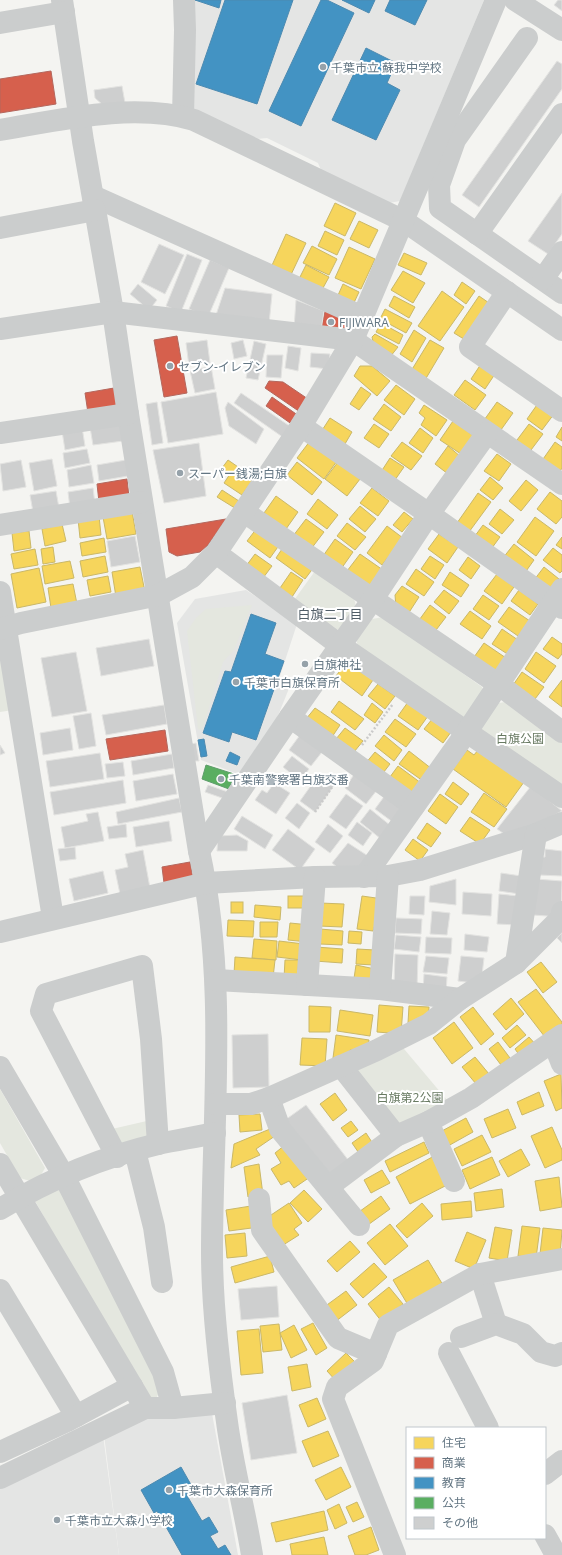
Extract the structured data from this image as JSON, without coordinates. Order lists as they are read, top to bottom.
{
  "districts": ["白旗二丁目"],
  "parks": ["白旗公園", "白旗第2公園"],
  "places": [
    "千葉市立 蘇我中学校",
    "FIJIWARA",
    "セブン-イレブン",
    "スーパー銭湯;白旗",
    "白旗神社",
    "千葉市白旗保育所",
    "千葉南警察署白旗交番",
    "千葉市大森保育所",
    "千葉市立大森小学校"
  ],
  "legend": [
    "住宅",
    "商業",
    "教育",
    "公共",
    "その他"
  ]
}
